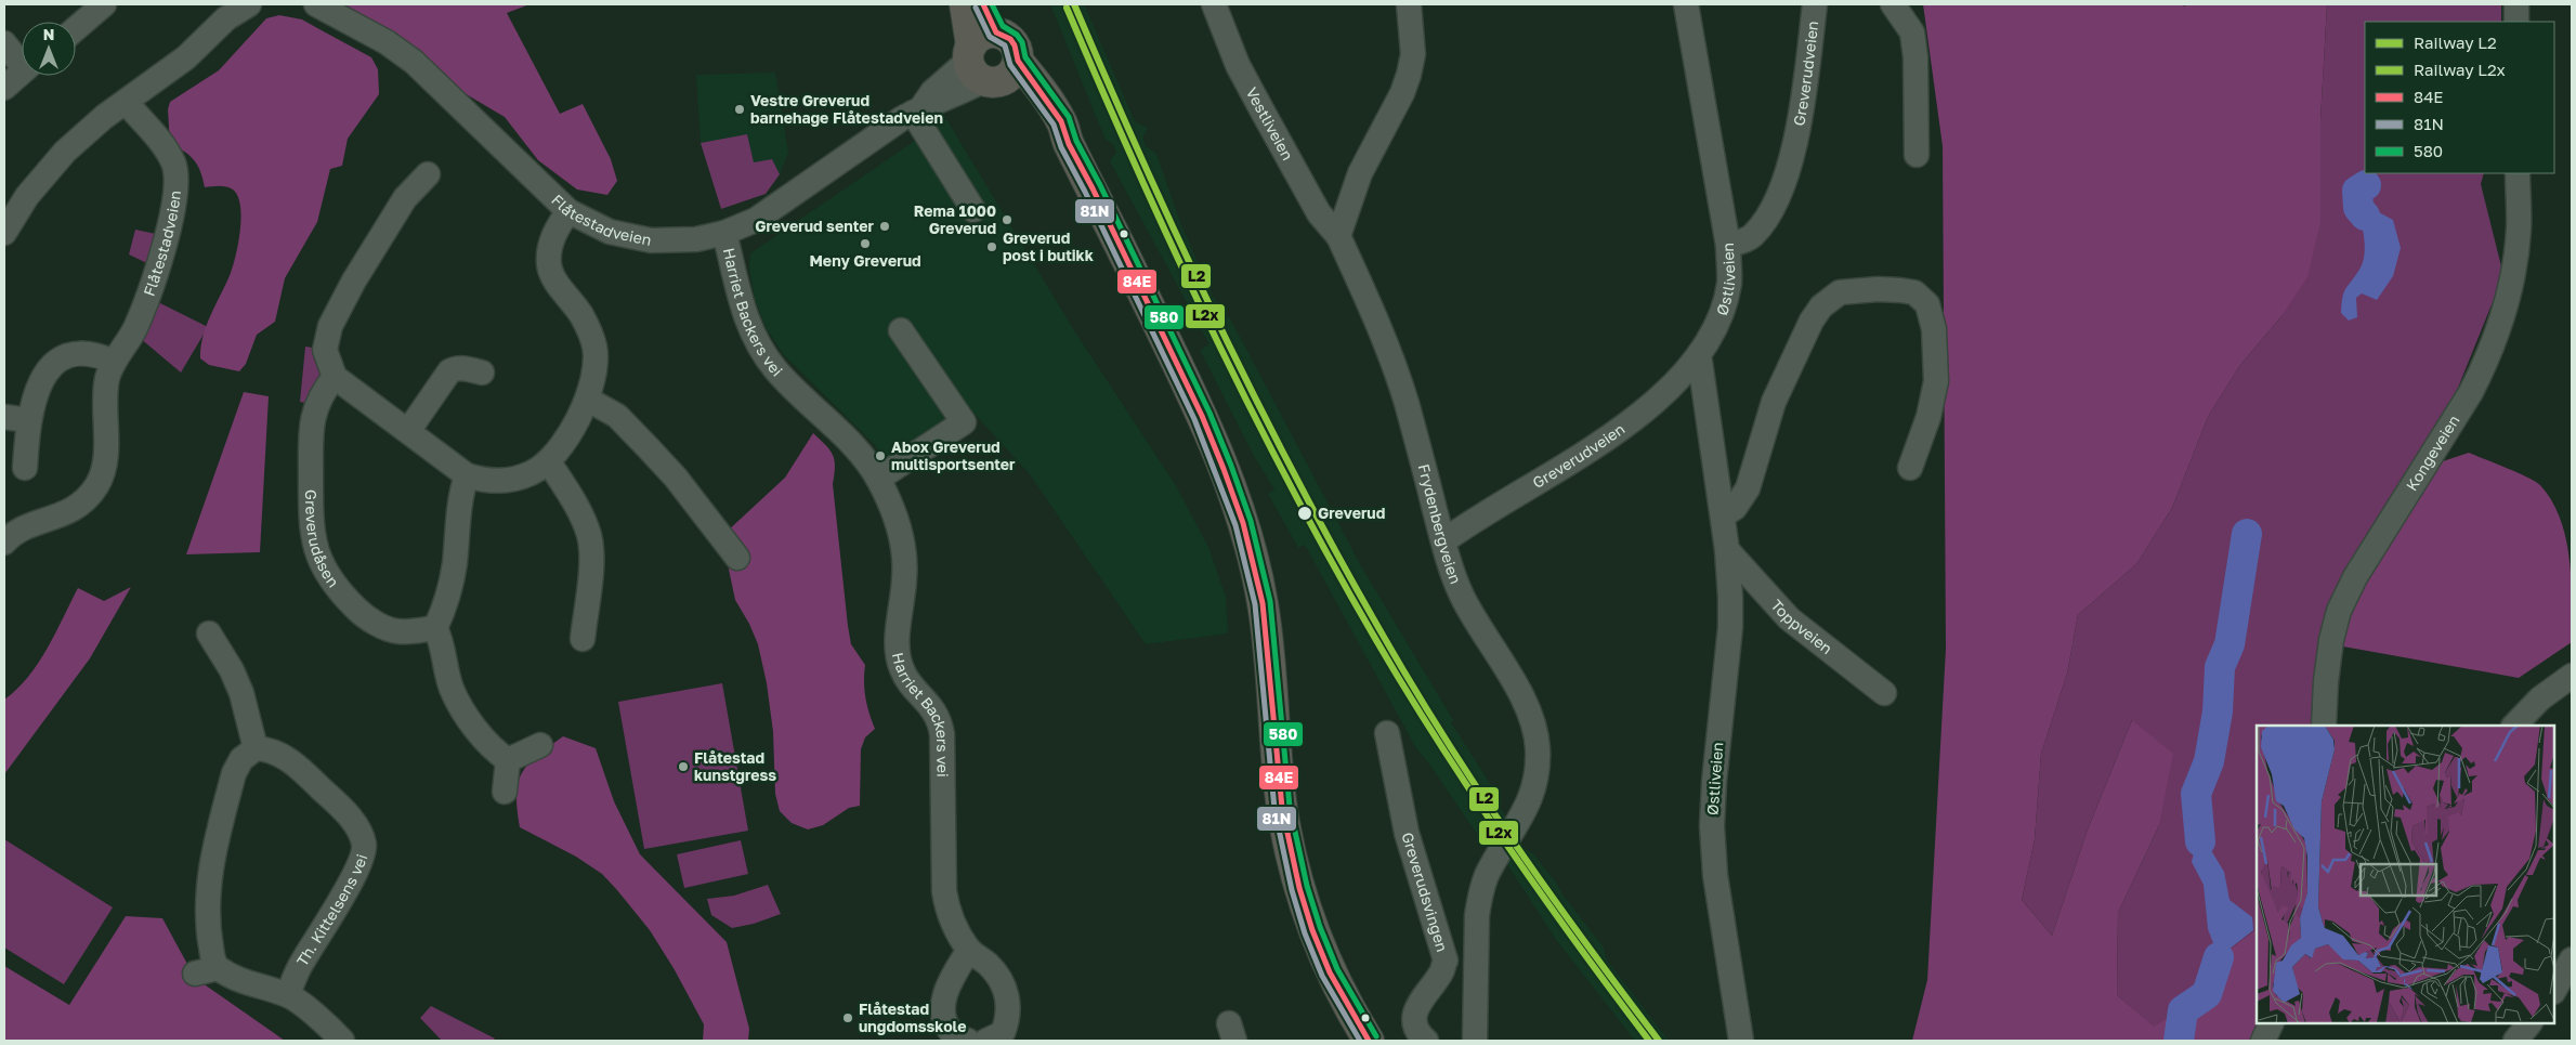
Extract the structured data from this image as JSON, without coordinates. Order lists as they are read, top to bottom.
{
  "streets": {
    "street": [
      "Greverudveien",
      "Vestliveien",
      "Flåtestadveien",
      "Østliveien",
      "Harriet Backers vei",
      "Kongeveien",
      "Frydenbergveien",
      "Greverudåsen",
      "Toppveien",
      "Greverudsvingen",
      "Th. Kittelsens vei"
    ]
  },
  "crossings": [
    ["Greverudveien", "Østliveien"],
    ["Greverudveien", "Frydenbergveien"],
    ["Vestliveien", "Frydenbergveien"],
    ["Flåtestadveien", "Harriet Backers vei"],
    ["Østliveien", "Toppveien"]
  ],
  "places": [
    "Vestre Greverud barnehage Flåtestadveien",
    "Rema 1000 Greverud",
    "Greverud senter",
    "Meny Greverud",
    "Greverud post i butikk",
    "Abox Greverud multisportsenter",
    "Greverud",
    "Flåtestad kunstgress",
    "Flåtestad ungdomsskole"
  ],
  "lines": [
    "rail line L2",
    "transit line 84E",
    "transit line 580",
    "rail line L2x",
    "transit line 81N"
  ],
  "legend": [
    "Railway L2",
    "Railway L2x",
    "84E",
    "81N",
    "580"
  ],
  "north": "top"
}
